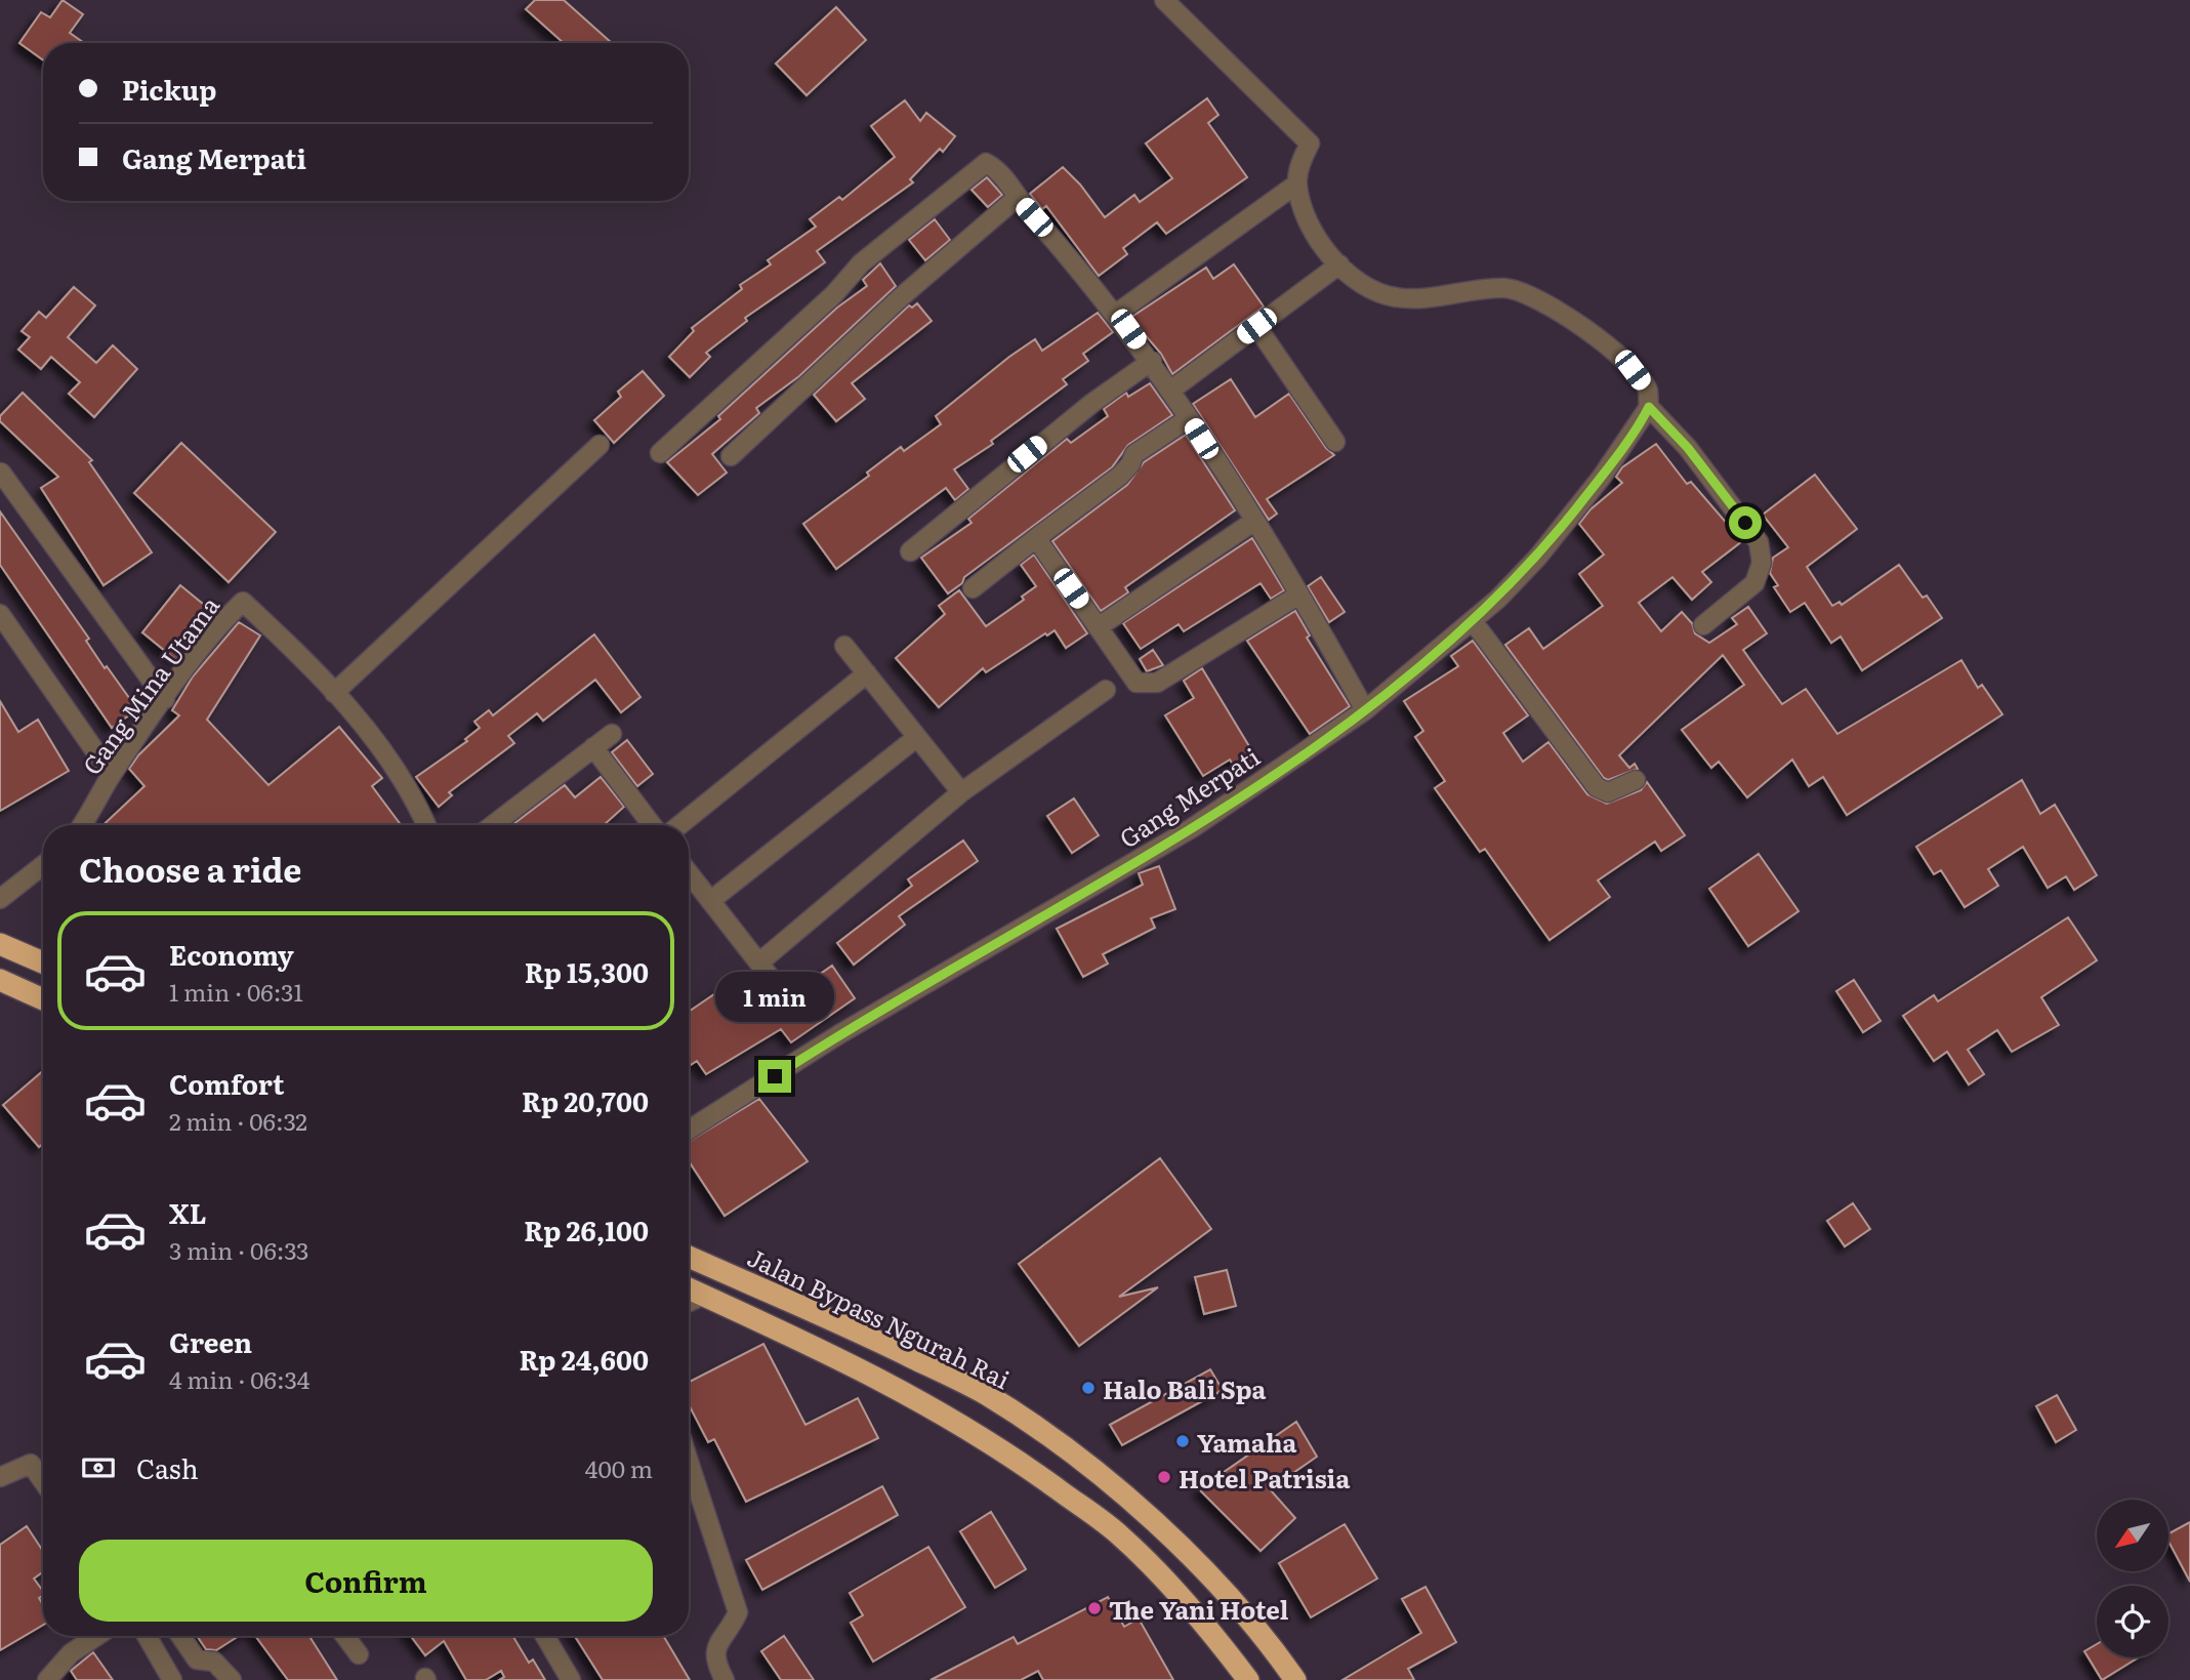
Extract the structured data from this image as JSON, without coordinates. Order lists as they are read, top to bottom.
{
  "streets": {
    "highway": ["Jalan Bypass Ngurah Rai"],
    "street": ["Gang Mina Utama", "Gang Merpati"]
  },
  "places": [
    "Halo Bali Spa",
    "Yamaha",
    "Hotel Patrisia",
    "The Yani Hotel"
  ],
  "north": "bottom left",
  "page": {
    "banner": ["Pickup", "Gang Merpati"],
    "heading": "Choose a ride",
    "list": [
      {
        "name": "Economy",
        "note": "1 min · 06:31",
        "value": "Rp 15,300"
      },
      {
        "name": "Comfort",
        "note": "2 min · 06:32",
        "value": "Rp 20,700"
      },
      {
        "name": "XL",
        "note": "3 min · 06:33",
        "value": "Rp 26,100"
      },
      {
        "name": "Green",
        "note": "4 min · 06:34",
        "value": "Rp 24,600"
      }
    ],
    "bubble": "1 min",
    "pay": ["Cash", "400 m"],
    "buttons": "Confirm"
  }
}
